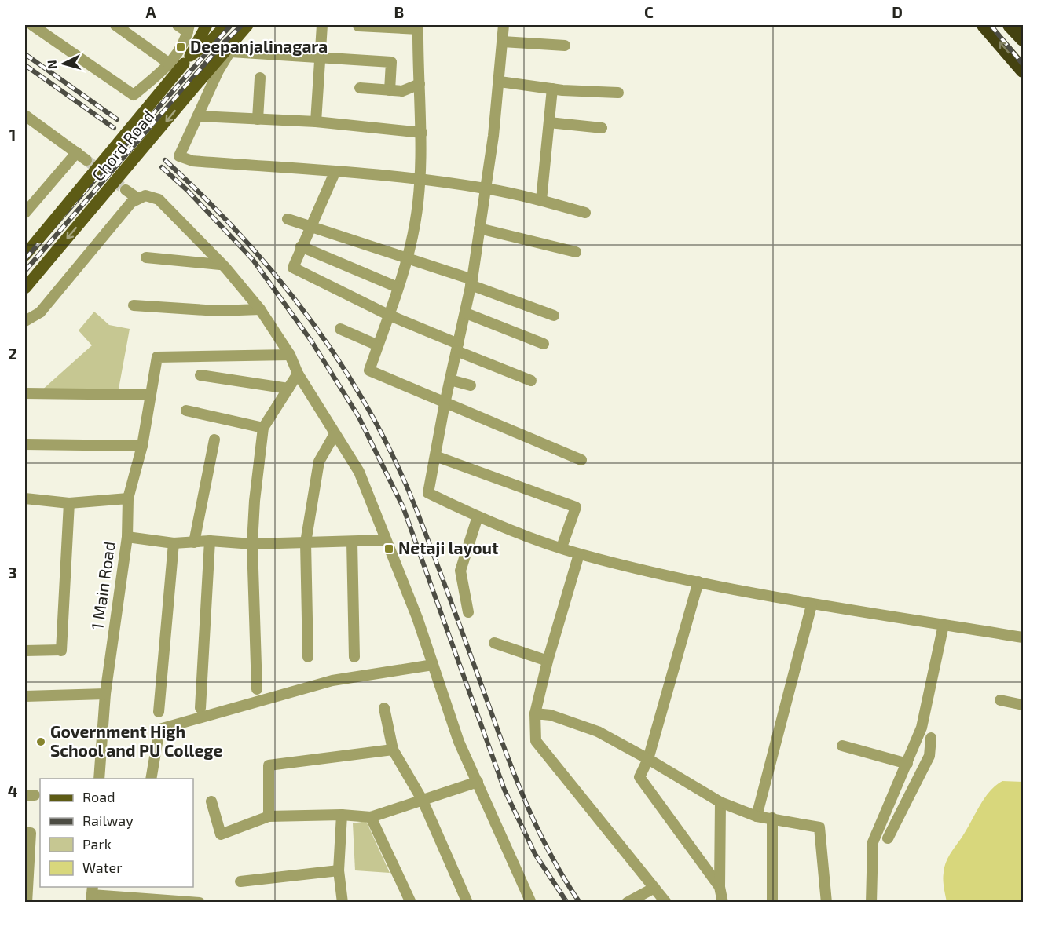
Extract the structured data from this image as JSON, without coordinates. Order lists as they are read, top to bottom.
{
  "streets": {
    "main road": ["Chord Road"],
    "street": ["1 Main Road"]
  },
  "places": {
    "transit": ["Deepanjalinagara", "Netaji layout"],
    "other": ["Government High School and PU College"]
  },
  "legend": [
    "Road",
    "Railway",
    "Park",
    "Water"
  ],
  "north": "left",
  "grid": {
    "columns": [
      "A",
      "B",
      "C",
      "D"
    ],
    "rows": [
      "1",
      "2",
      "3",
      "4"
    ]
  }
}
